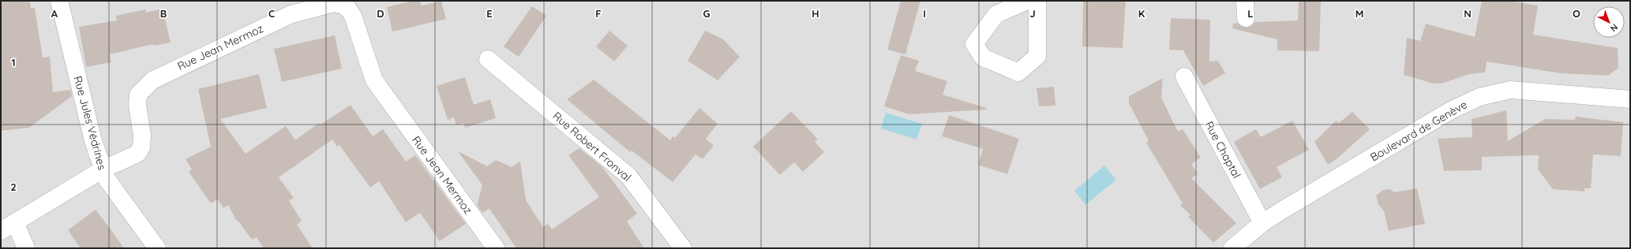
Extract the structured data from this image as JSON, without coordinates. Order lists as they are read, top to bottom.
{
  "streets": {
    "street": [
      "Rue Jean Mermoz",
      "Rue Jules Védrines",
      "Boulevard de Genève",
      "Rue Robert Fronval",
      "Rue Chaptal"
    ]
  },
  "crossings": [
    ["Rue Jean Mermoz", "Rue Jules Védrines"],
    ["Boulevard de Genève", "Rue Chaptal"]
  ],
  "north": "bottom right",
  "grid": {
    "columns": [
      "A",
      "B",
      "C",
      "D",
      "E",
      "F",
      "G",
      "H",
      "I",
      "J",
      "K",
      "L",
      "M",
      "N",
      "O"
    ],
    "rows": ["1", "2"]
  }
}
